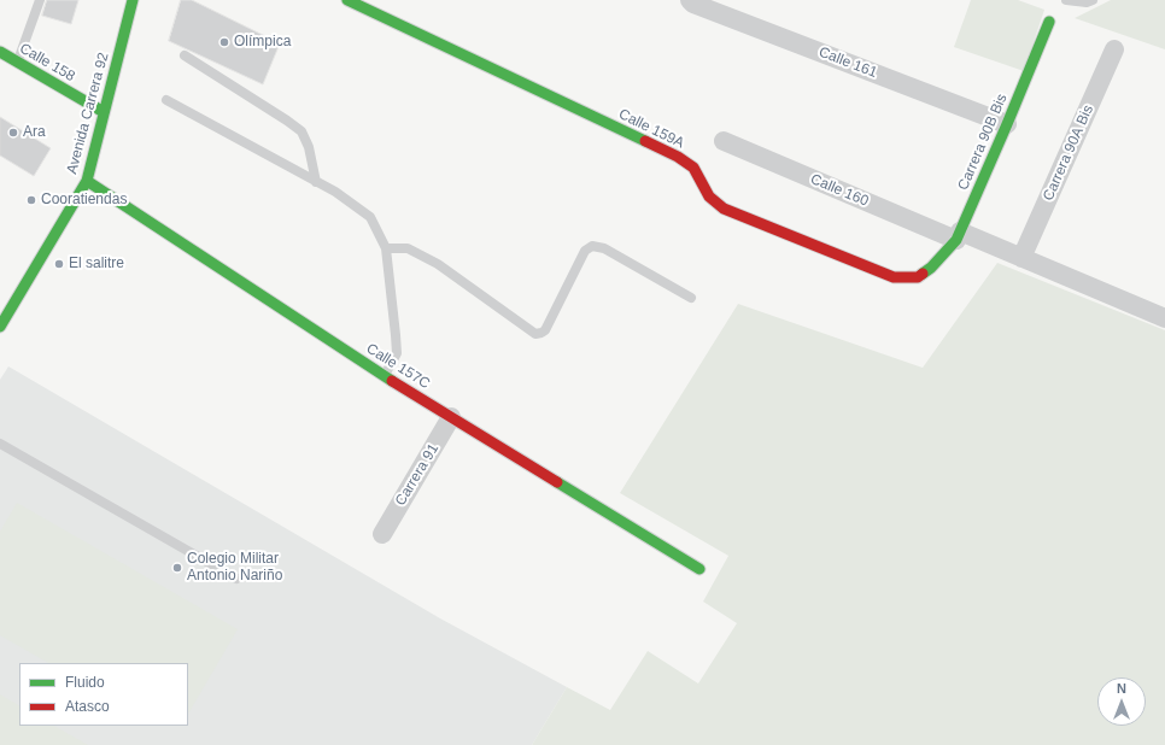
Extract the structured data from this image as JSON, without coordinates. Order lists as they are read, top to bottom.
{
  "streets": {
    "street": [
      "Calle 158",
      "Calle 161",
      "Avenida Carrera 92",
      "Calle 159A",
      "Carrera 90B Bis",
      "Carrera 90A Bis",
      "Calle 160",
      "Calle 157C",
      "Carrera 91"
    ]
  },
  "crossings": [
    ["Calle 158", "Avenida Carrera 92"],
    ["Calle 161", "Carrera 90B Bis"],
    ["Avenida Carrera 92", "Calle 157C"],
    ["Calle 159A", "Carrera 90B Bis"],
    ["Carrera 90B Bis", "Calle 160"],
    ["Carrera 90A Bis", "Calle 160"],
    ["Calle 157C", "Carrera 91"]
  ],
  "places": [
    "Olímpica",
    "Ara",
    "Cooratiendas",
    "El salitre",
    "Colegio Militar Antonio Nariño"
  ],
  "legend": ["Fluido", "Atasco"],
  "north": "top"
}
